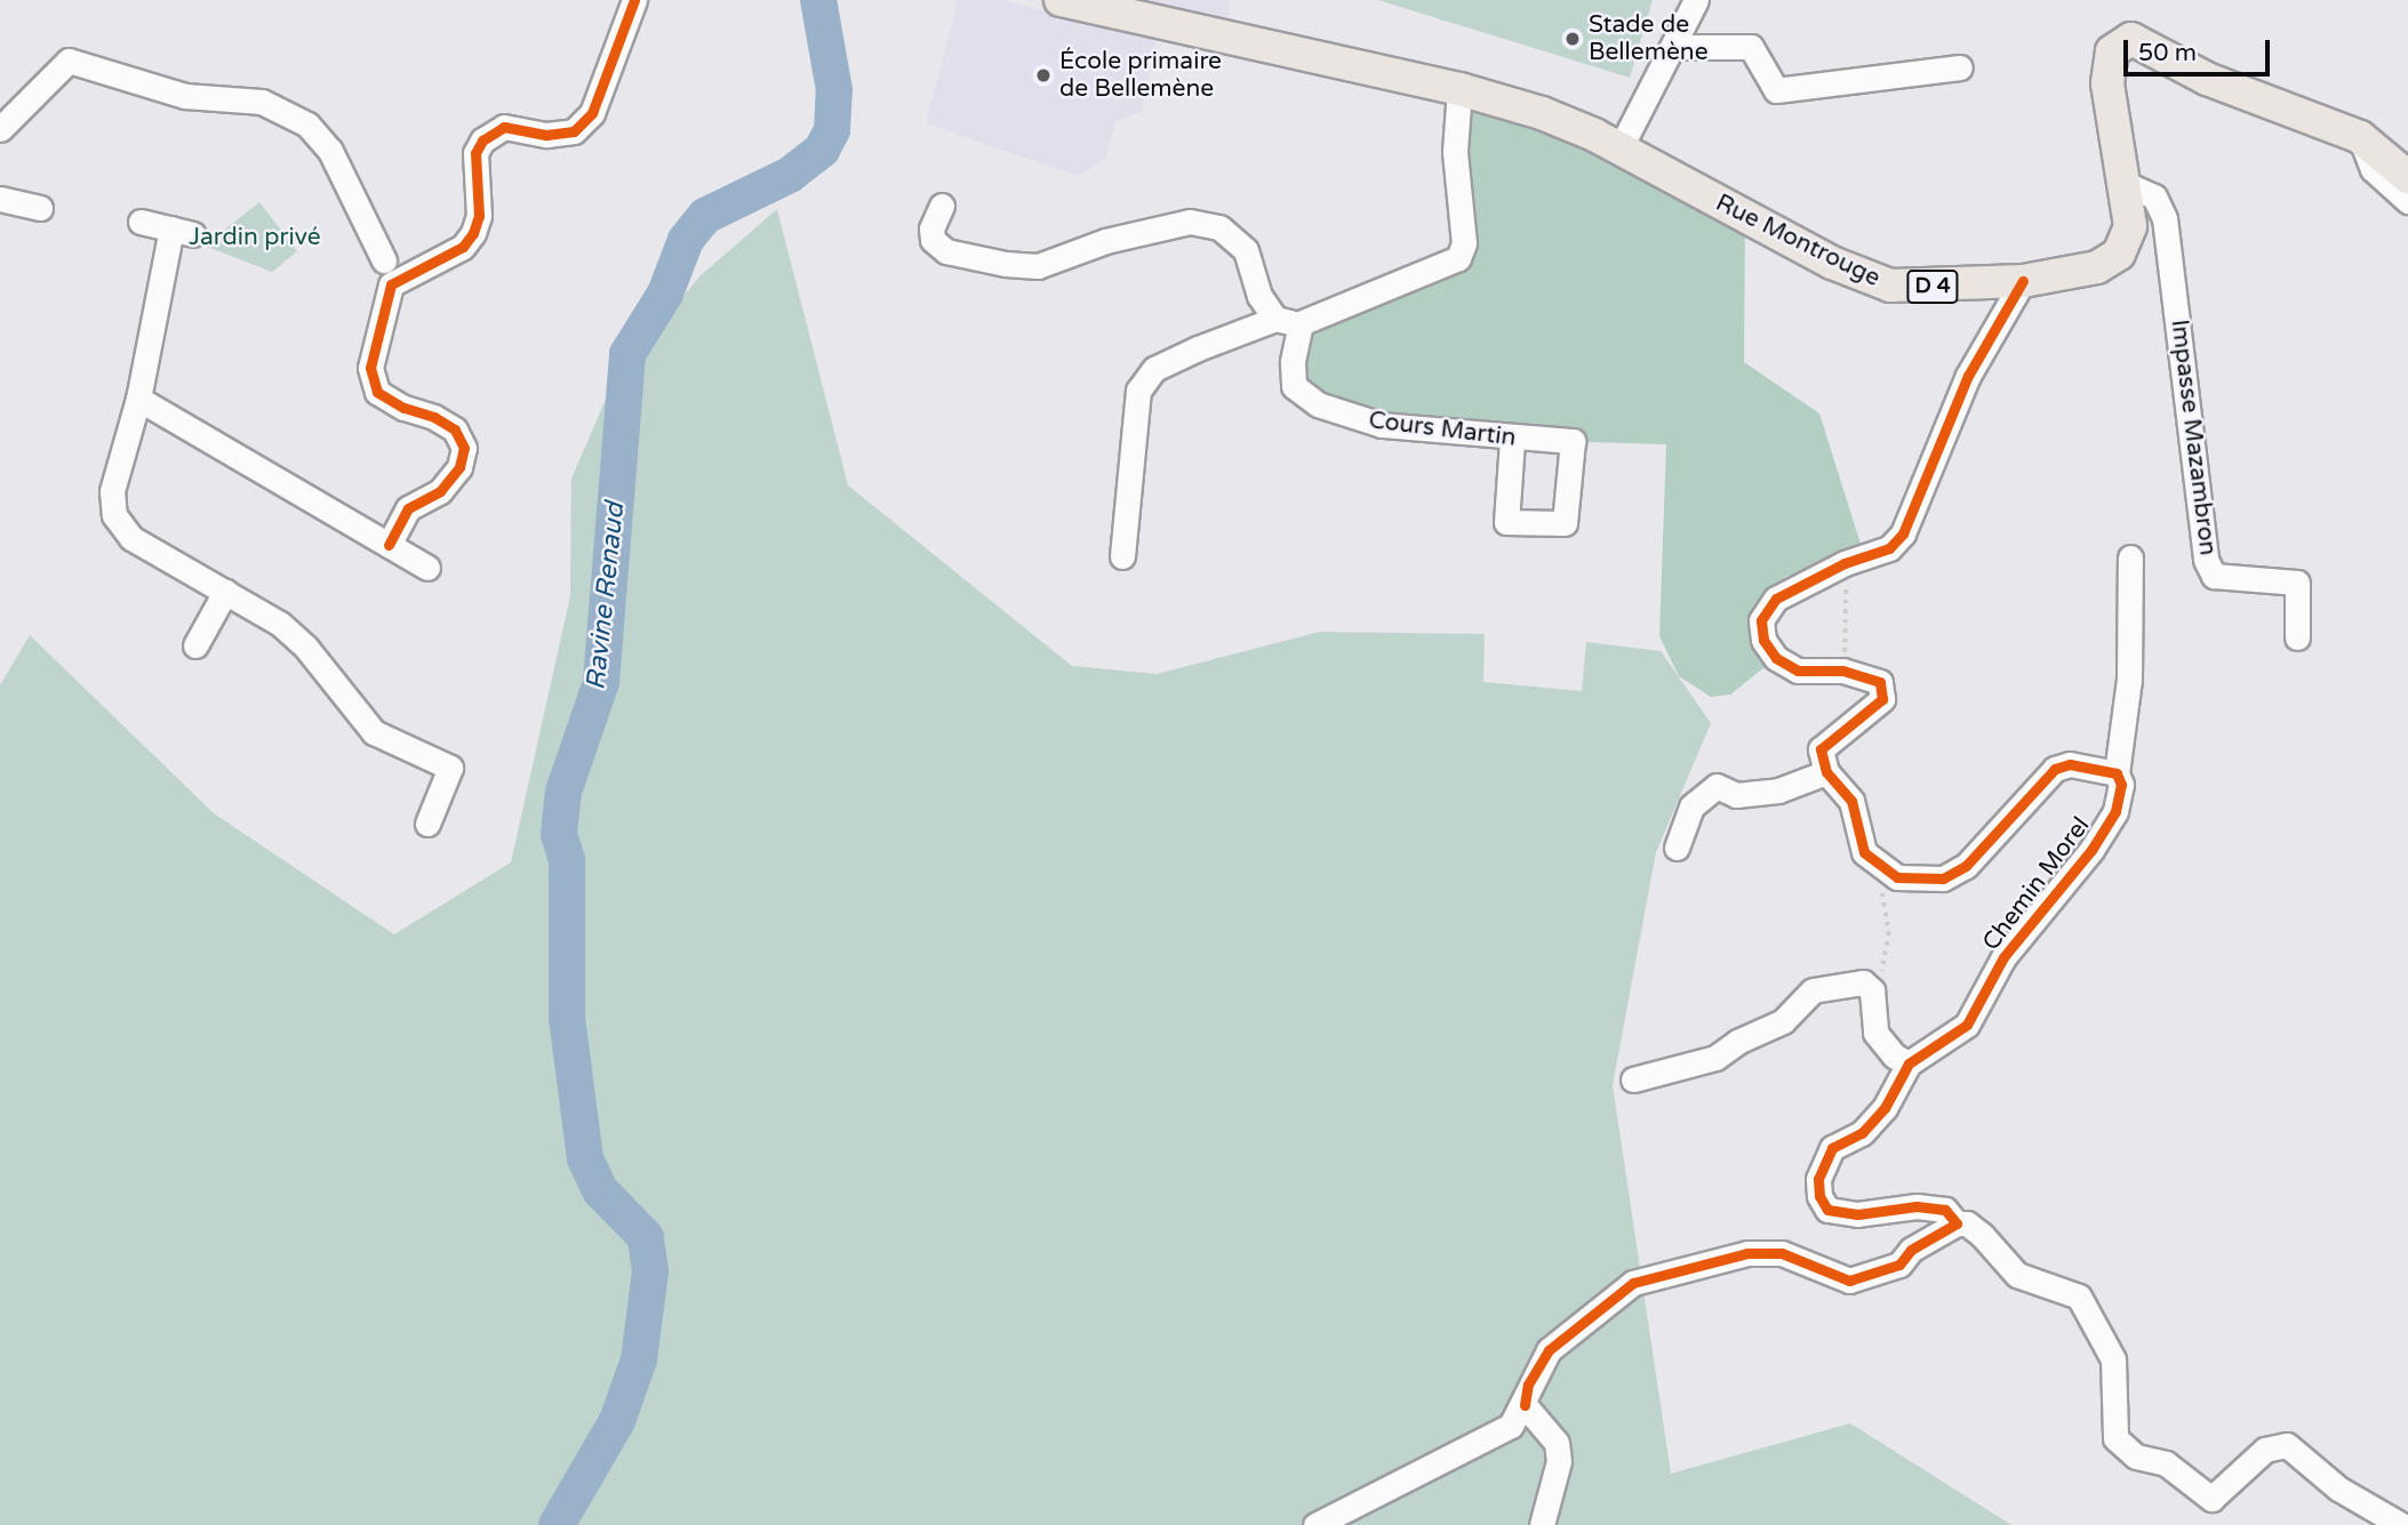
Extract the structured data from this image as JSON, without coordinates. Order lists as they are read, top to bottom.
{
  "streets": {
    "main road": ["Rue Montrouge", "D 4"],
    "street": ["Cours Martin", "Impasse Mazambron", "Chemin Morel"]
  },
  "crossings": [
    ["Rue Montrouge", "Impasse Mazambron"]
  ],
  "water": ["Ravine Renaud"],
  "parks": ["Jardin privé"],
  "places": ["Stade de Bellemène", "École primaire de Bellemène"],
  "scale_bar": "50 m"
}
